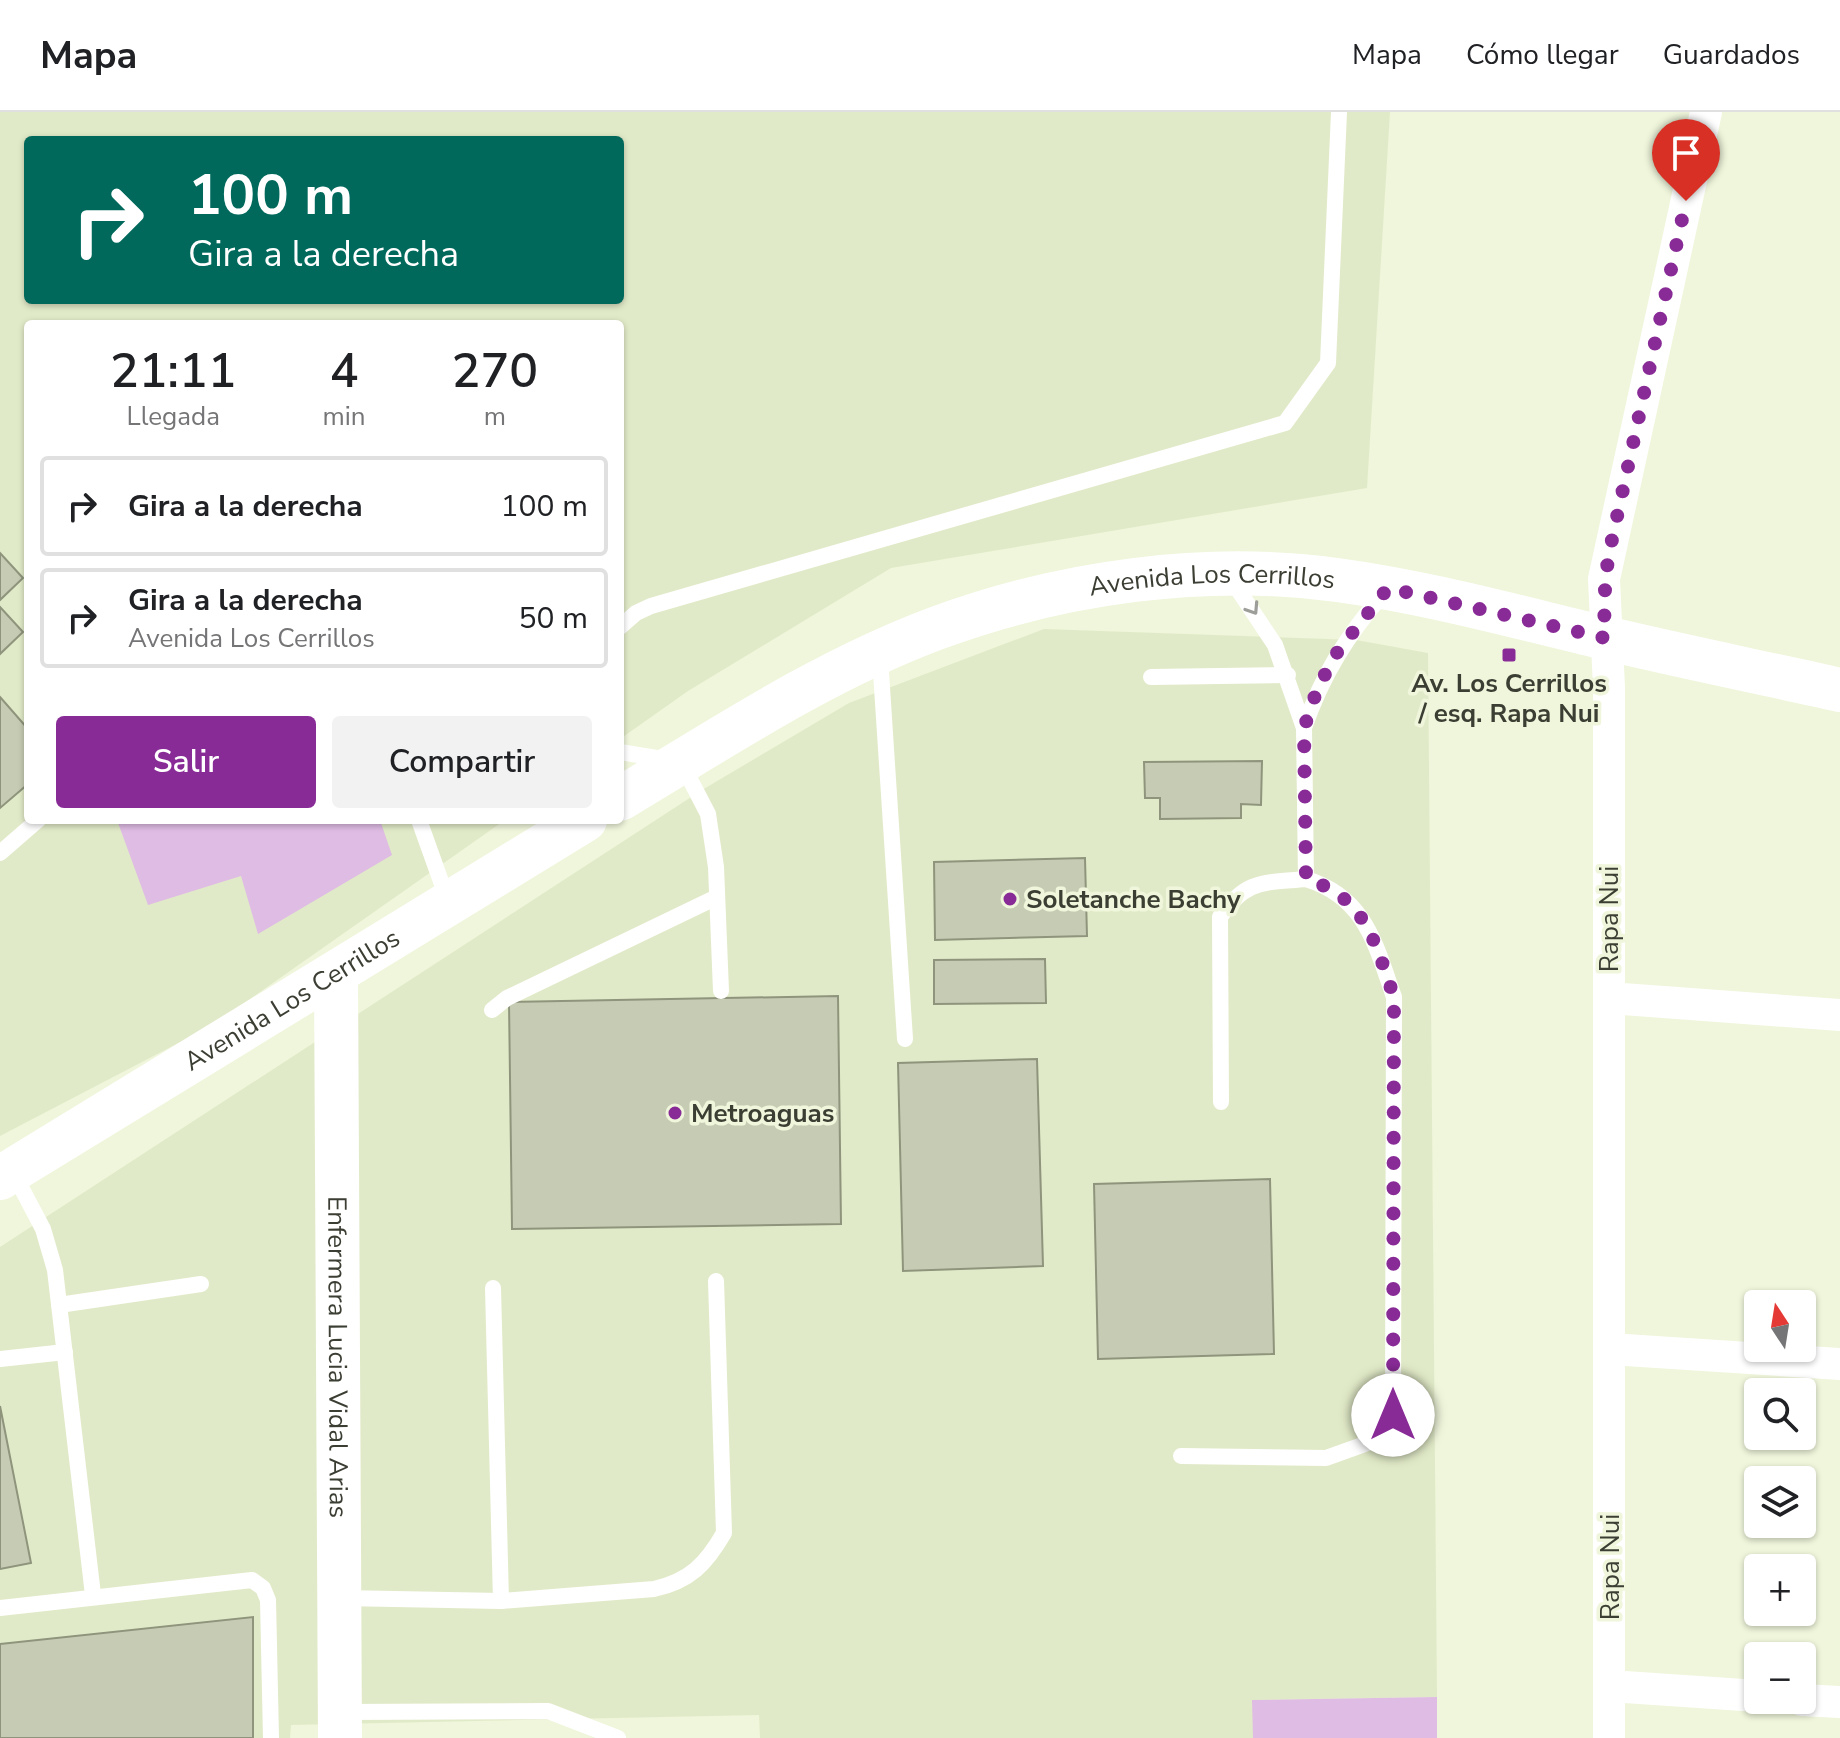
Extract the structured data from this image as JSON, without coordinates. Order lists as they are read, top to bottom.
{
  "streets": {
    "street": ["Avenida Los Cerrillos", "Rapa Nui", "Enfermera Lucia Vidal Arias"]
  },
  "crossings": [
    ["Avenida Los Cerrillos", "Rapa Nui"],
    ["Avenida Los Cerrillos", "Enfermera Lucia Vidal Arias"]
  ],
  "places": {
    "transit": ["Av. Los Cerrillos / esq. Rapa Nui"],
    "other": ["Soletanche Bachy", "Metroaguas"]
  },
  "north": "top",
  "page": {
    "header": "Mapa",
    "nav": ["Mapa", "Cómo llegar", "Guardados"],
    "turn": ["100 m", "Gira a la derecha"],
    "eta": [
      "21:11",
      "Llegada",
      "4",
      "min",
      "270",
      "m"
    ],
    "list": [
      {
        "name": "Gira a la derecha",
        "value": "100 m"
      },
      {
        "name": "Gira a la derecha",
        "note": "Avenida Los Cerrillos",
        "value": "50 m"
      }
    ],
    "buttons": ["Salir", "Compartir"],
    "map_buttons": ["+", "−"]
  }
}
